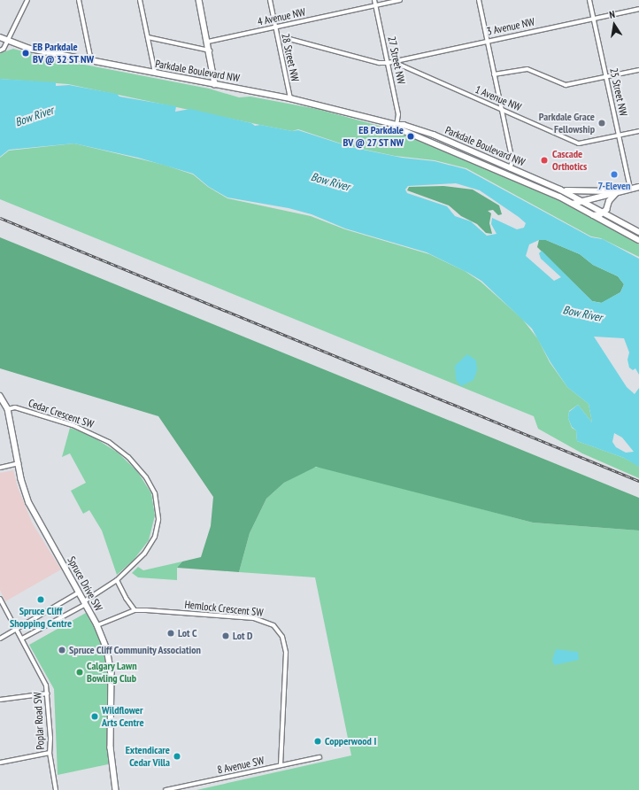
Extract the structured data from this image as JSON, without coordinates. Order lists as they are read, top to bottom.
{
  "streets": {
    "main road": ["Parkdale Boulevard NW", "Spruce Drive SW"],
    "street": [
      "4 Avenue NW",
      "3 Avenue NW",
      "28 Street NW",
      "27 Street NW",
      "25 Street NW",
      "1 Avenue NW",
      "Cedar Crescent SW",
      "Hemlock Crescent SW",
      "Poplar Road SW",
      "8 Avenue SW"
    ]
  },
  "crossings": [
    ["4 Avenue NW", "28 Street NW"],
    ["4 Avenue NW", "27 Street NW"],
    ["3 Avenue NW", "27 Street NW"],
    ["3 Avenue NW", "25 Street NW"],
    ["3 Avenue NW", "1 Avenue NW"],
    ["28 Street NW", "Parkdale Boulevard NW"],
    ["27 Street NW", "Parkdale Boulevard NW"],
    ["25 Street NW", "1 Avenue NW"],
    ["Cedar Crescent SW", "Spruce Drive SW"],
    ["Cedar Crescent SW", "Poplar Road SW"],
    ["Spruce Drive SW", "Hemlock Crescent SW"],
    ["Hemlock Crescent SW", "8 Avenue SW"]
  ],
  "water": ["Bow River"],
  "places": [
    "EB Parkdale BV @ 32 ST NW",
    "Parkdale Grace Fellowship",
    "EB Parkdale BV @ 27 ST NW",
    "Cascade Orthotics",
    "7-Eleven",
    "Spruce Cliff Shopping Centre",
    "Lot C",
    "Lot D",
    "Spruce Cliff Community Association",
    "Calgary Lawn Bowling Club",
    "Wildflower Arts Centre",
    "Copperwood I",
    "Extendicare Cedar Villa"
  ],
  "north": "top"
}
